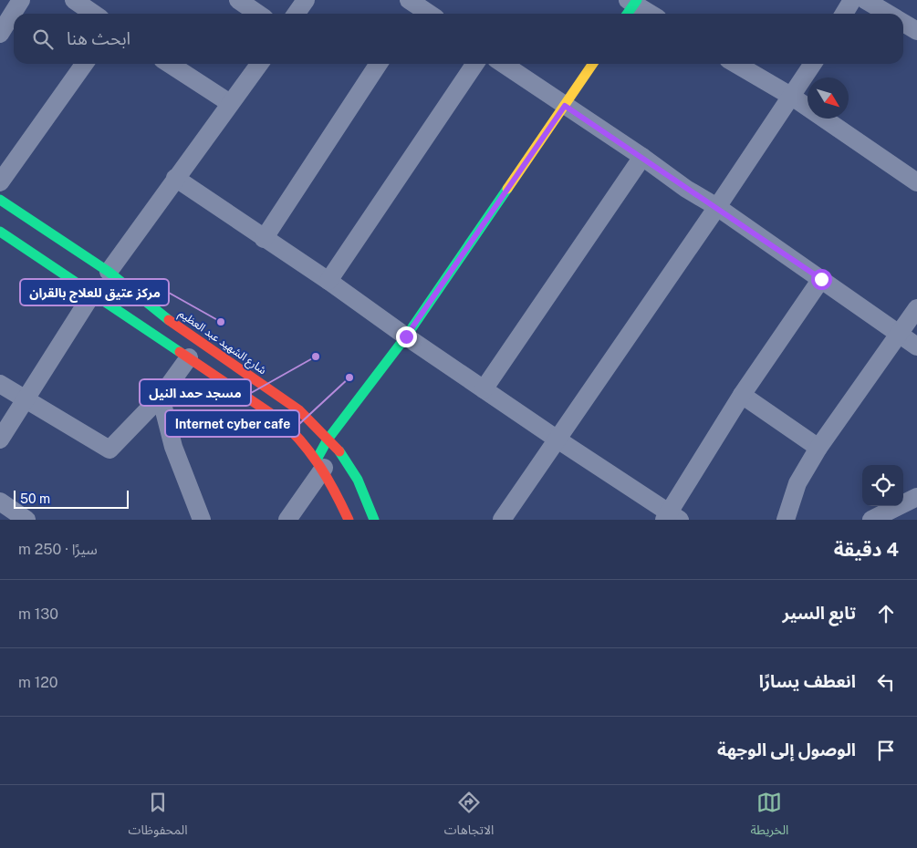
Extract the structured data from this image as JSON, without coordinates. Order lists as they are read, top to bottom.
{
  "streets": {
    "main road": ["شارع الشهيد عبد العظيم"]
  },
  "places": ["مركز عتيق للعلاج بالقران", "مسجد حمد النيل", "Internet cyber cafe"],
  "scale_bar": "50 m",
  "north": "bottom right",
  "page": {
    "search": "ابحث هنا",
    "scale": "50 m",
    "heading": ["4 دقيقة", "سيرًا · 250 m"],
    "list": [
      ["تابع السير", "130 m"],
      ["انعطف يسارًا", "120 m"],
      "الوصول إلى الوجهة"
    ],
    "nav": ["الخريطة", "الاتجاهات", "المحفوظات"]
  }
}
